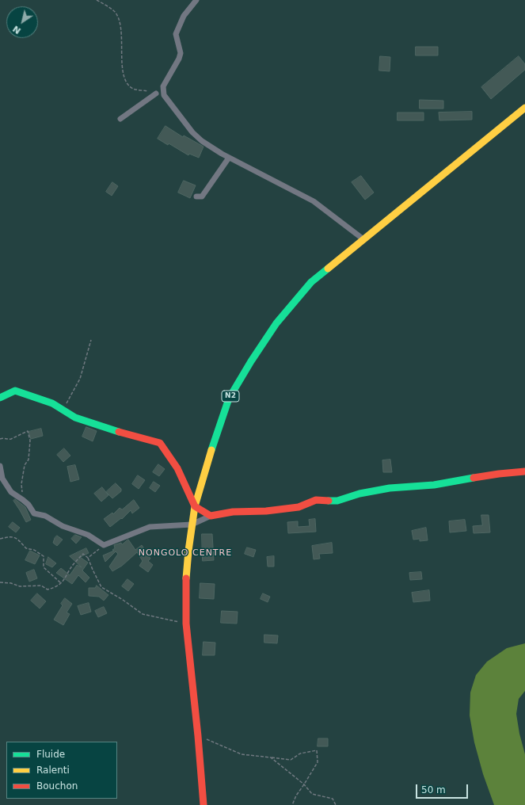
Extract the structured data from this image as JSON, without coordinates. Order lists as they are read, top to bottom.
{
  "streets": {
    "main road": ["N2"]
  },
  "districts": ["NONGOLO CENTRE"],
  "legend": ["Fluide", "Ralenti", "Bouchon"],
  "scale_bar": "50 m",
  "north": "bottom left"
}
